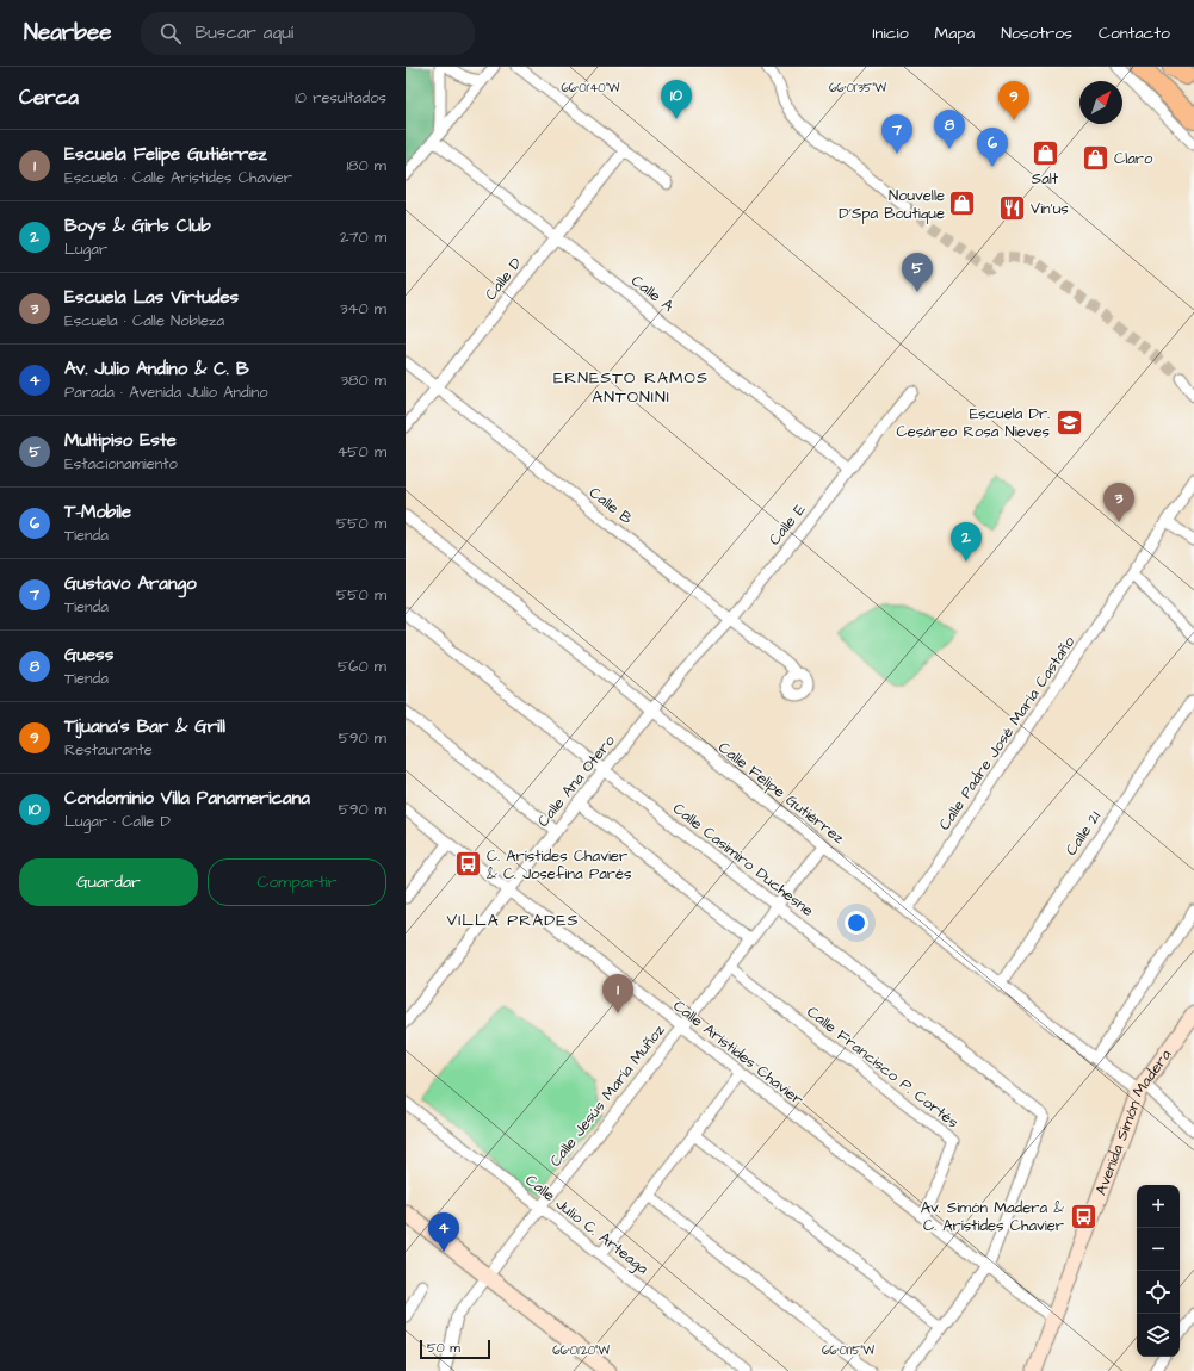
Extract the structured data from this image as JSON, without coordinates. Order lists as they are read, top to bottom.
{
  "streets": {
    "street": [
      "Calle D",
      "Calle A",
      "Calle B",
      "Calle E",
      "Calle Padre José María Castaño",
      "Calle Ana Otero",
      "Calle Felipe Gutiérrez",
      "Calle 21",
      "Calle Casimiro Duchesne",
      "Calle Arístides Chavier",
      "Calle Francisco P. Cortés",
      "Calle Jesús María Muñoz",
      "Avenida Simón Madera",
      "Calle Julio C. Arteaga"
    ]
  },
  "crossings": [
    ["Calle D", "Calle A"],
    ["Calle D", "Calle B"],
    ["Calle A", "Calle E"],
    ["Calle B", "Calle E"],
    ["Calle E", "Calle Ana Otero"],
    ["Calle Padre José María Castaño", "Calle Felipe Gutiérrez"],
    ["Calle Ana Otero", "Calle Felipe Gutiérrez"],
    ["Calle Ana Otero", "Calle Casimiro Duchesne"],
    ["Calle Ana Otero", "Calle Arístides Chavier"],
    ["Calle Felipe Gutiérrez", "Calle 21"],
    ["Calle Felipe Gutiérrez", "Calle Jesús María Muñoz"],
    ["Calle Felipe Gutiérrez", "Avenida Simón Madera"],
    ["Calle Casimiro Duchesne", "Calle Arístides Chavier"],
    ["Calle Casimiro Duchesne", "Calle Jesús María Muñoz"],
    ["Calle Arístides Chavier", "Calle Francisco P. Cortés"],
    ["Calle Arístides Chavier", "Calle Jesús María Muñoz"],
    ["Calle Arístides Chavier", "Avenida Simón Madera"],
    ["Calle Francisco P. Cortés", "Calle Jesús María Muñoz"],
    ["Calle Jesús María Muñoz", "Calle Julio C. Arteaga"]
  ],
  "districts": ["ERNESTO RAMOS ANTONINI", "VILLA PRADES"],
  "places": {
    "shop": ["Salt", "Claro", "Nouvelle D'Spa Boutique"],
    "restaurant": ["Vin'us"],
    "school or university": ["Escuela Dr. Cesáreo Rosa Nieves"],
    "bus stop": ["C. Arístides Chavier & C. Josefina Parés", "Av. Simón Madera & C. Arístides Chavier"]
  },
  "scale_bar": "50 m",
  "north": "top right",
  "page": {
    "header": "Nearbee",
    "search": "Buscar aquí",
    "nav": [
      "Inicio",
      "Mapa",
      "Nosotros",
      "Contacto"
    ],
    "heading": ["Cerca", "10 resultados"],
    "pins": [
      "10",
      "9",
      "8",
      "7",
      "6",
      "5",
      "3",
      "2",
      "1",
      "4"
    ],
    "list": [
      {
        "mark": "1",
        "name": "Escuela Felipe Gutiérrez",
        "note": "Escuela · Calle Arístides Chavier",
        "value": "180 m"
      },
      {
        "mark": "2",
        "name": "Boys & Girls Club",
        "note": "Lugar",
        "value": "270 m"
      },
      {
        "mark": "3",
        "name": "Escuela Las Virtudes",
        "note": "Escuela · Calle Nobleza",
        "value": "340 m"
      },
      {
        "mark": "4",
        "name": "Av. Julio Andino & C. B",
        "note": "Parada · Avenida Julio Andino",
        "value": "380 m"
      },
      {
        "mark": "5",
        "name": "Multipiso Este",
        "note": "Estacionamiento",
        "value": "450 m"
      },
      {
        "mark": "6",
        "name": "T-Mobile",
        "note": "Tienda",
        "value": "550 m"
      },
      {
        "mark": "7",
        "name": "Gustavo Arango",
        "note": "Tienda",
        "value": "550 m"
      },
      {
        "mark": "8",
        "name": "Guess",
        "note": "Tienda",
        "value": "560 m"
      },
      {
        "mark": "9",
        "name": "Tijuana's Bar & Grill",
        "note": "Restaurante",
        "value": "590 m"
      },
      {
        "mark": "10",
        "name": "Condominio Villa Panamericana",
        "note": "Lugar · Calle D",
        "value": "590 m"
      }
    ],
    "buttons": ["Guardar", "Compartir"],
    "map_buttons": ["+", "−"],
    "scale": "50 m"
  },
  "coordinates": [
    "66°01'40\"W",
    "66°01'35\"W",
    "66°01'20\"W",
    "66°01'15\"W"
  ]
}
